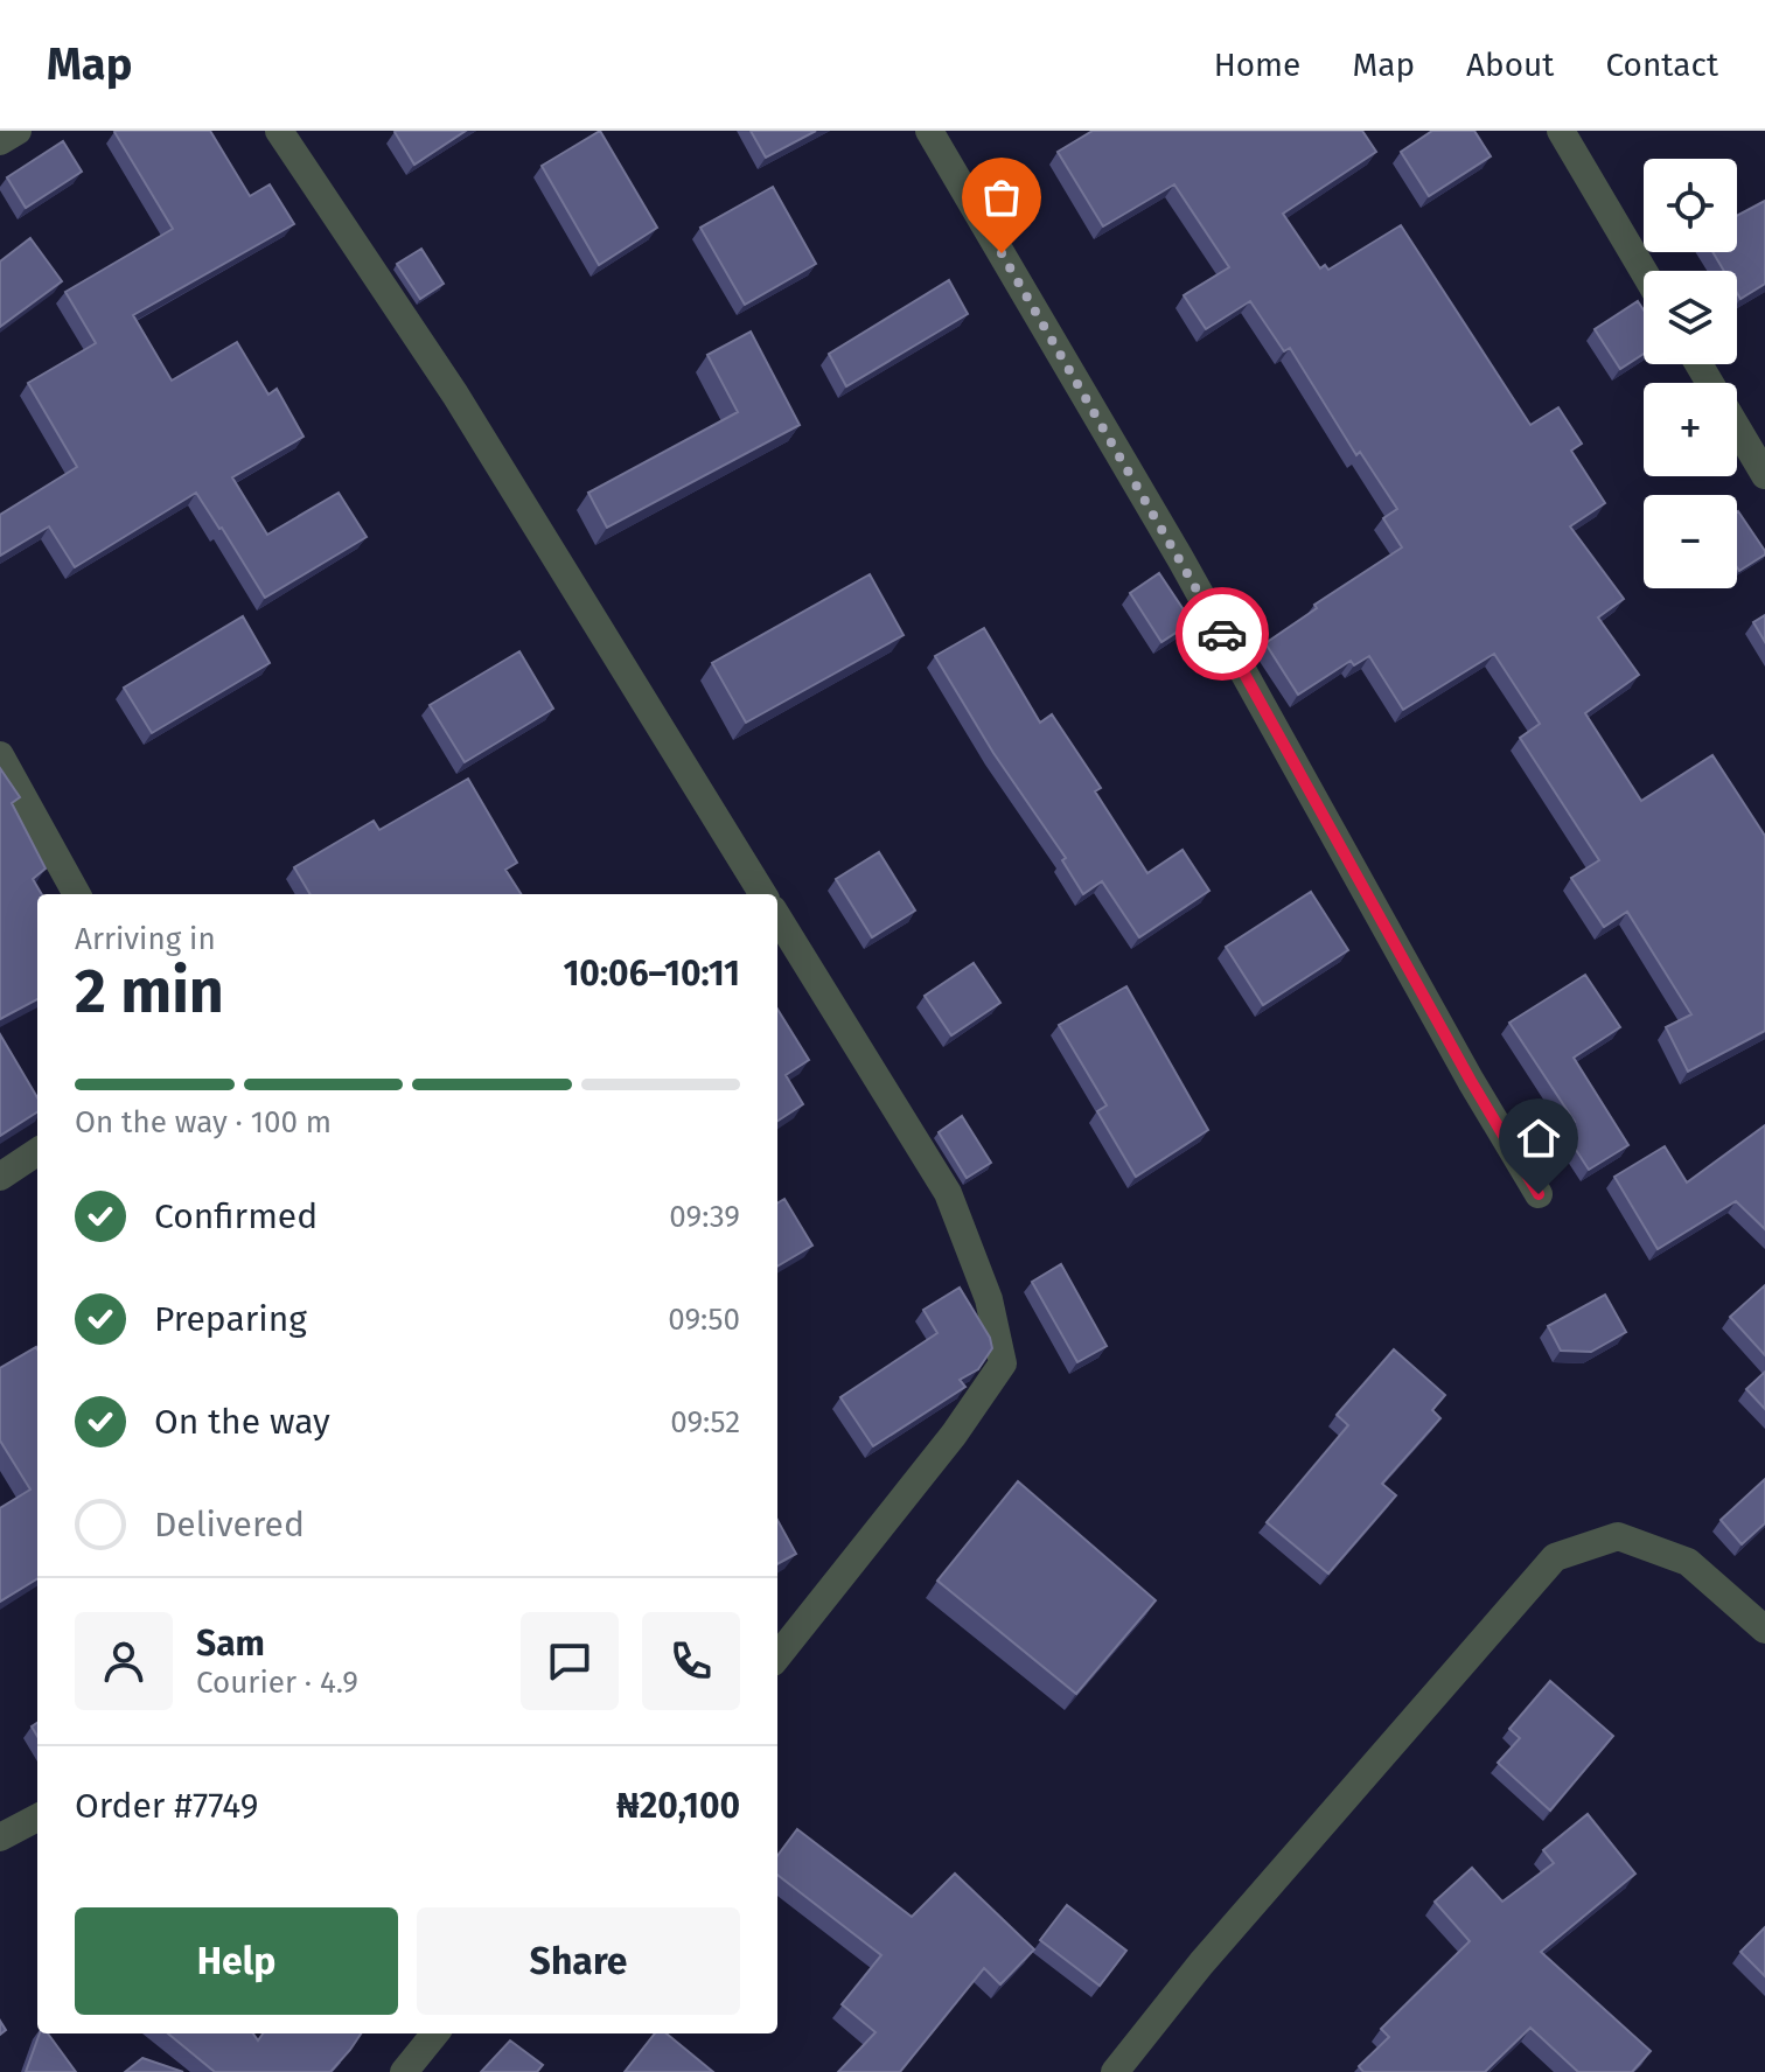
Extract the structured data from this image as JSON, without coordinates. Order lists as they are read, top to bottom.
{
  "page": {
    "header": "Map",
    "nav": [
      "Home",
      "Map",
      "About",
      "Contact"
    ],
    "map_buttons": ["+", "−"],
    "heading": ["2 min", "Arriving in", "10:06–10:11"],
    "panel": [
      "Sam",
      "Courier · 4.9",
      "Order #7749",
      "₦20,100"
    ],
    "bar": "On the way · 100 m",
    "list": [
      ["Confirmed", "09:39"],
      ["Preparing", "09:50"],
      ["On the way", "09:52"],
      "Delivered"
    ],
    "buttons": ["Help", "Share"]
  }
}
